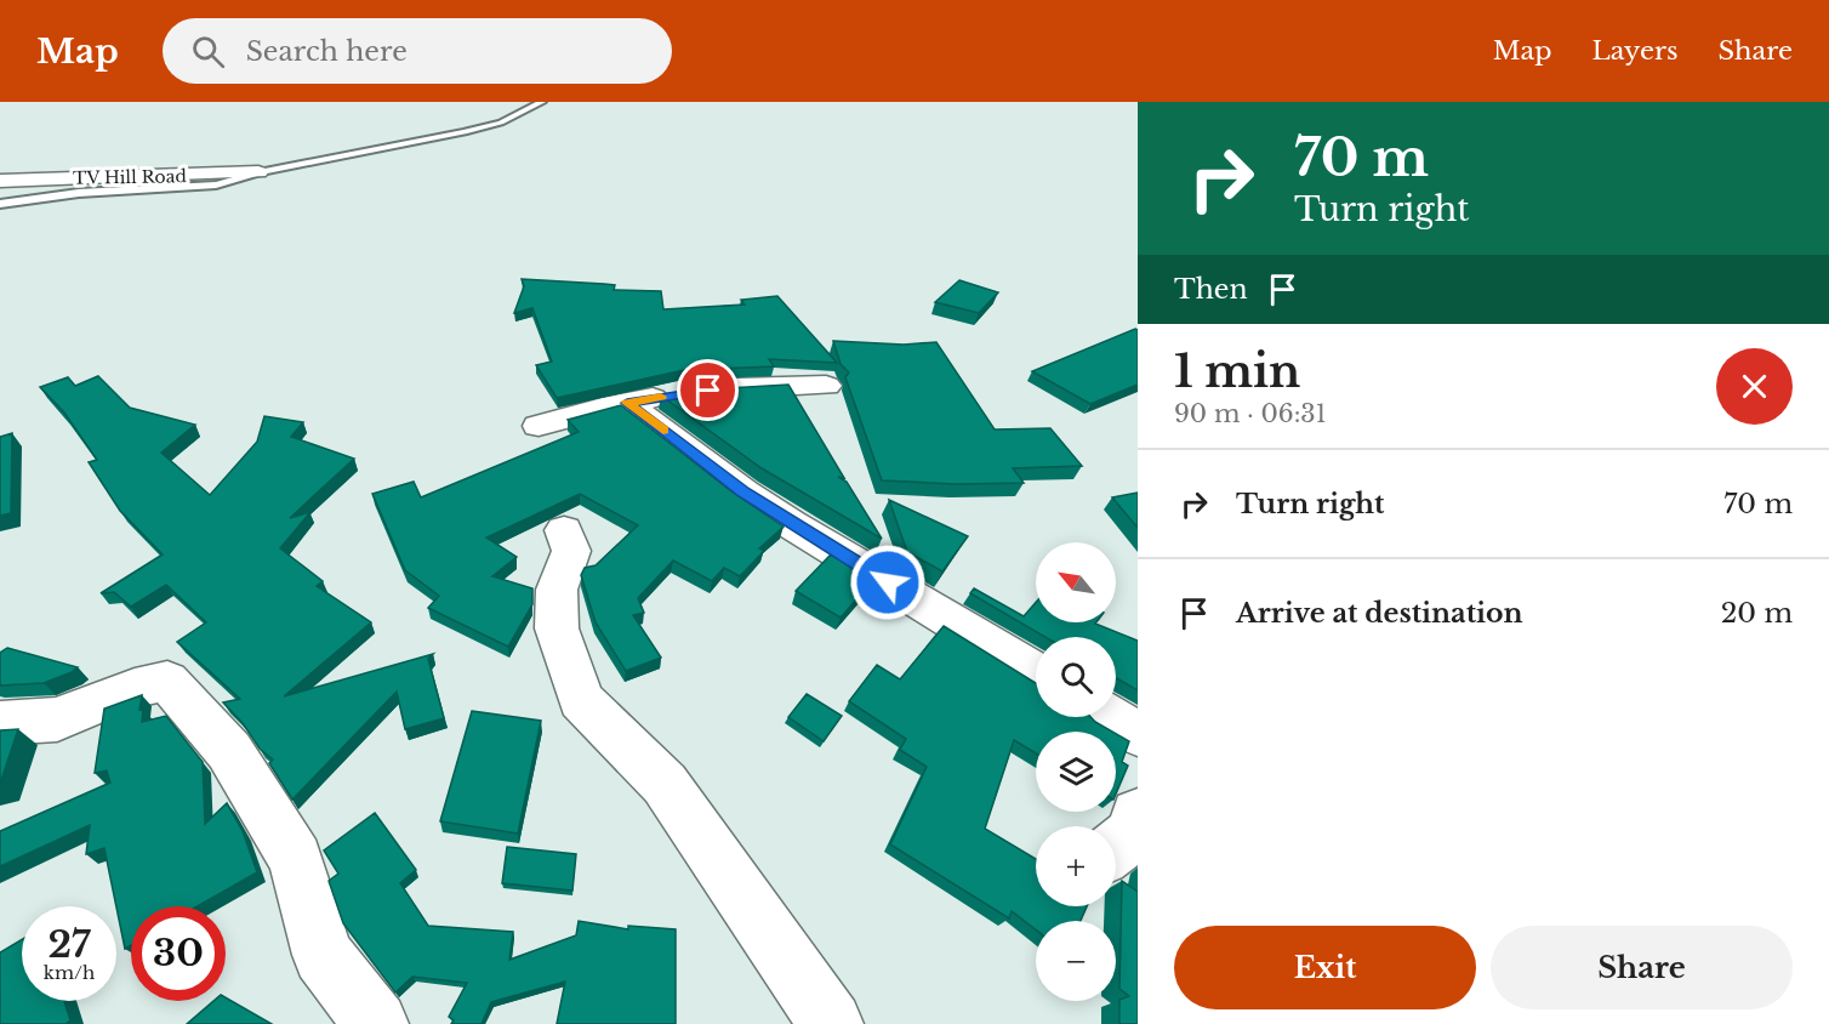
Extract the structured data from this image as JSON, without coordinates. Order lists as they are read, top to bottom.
{
  "streets": {
    "street": ["TV Hill Road"]
  },
  "north": "top left",
  "page": {
    "header": "Map",
    "search": "Search here",
    "nav": ["Map", "Layers", "Share"],
    "turn": ["70 m", "Turn right"],
    "then": "Then",
    "heading": ["1 min", "90 m · 06:31"],
    "list": [
      {
        "name": "Turn right",
        "value": "70 m"
      },
      {
        "name": "Arrive at destination",
        "value": "20 m"
      }
    ],
    "map_buttons": ["+", "−"],
    "speed": "27 km/h",
    "limit": "30",
    "buttons": ["Exit", "Share"]
  }
}
